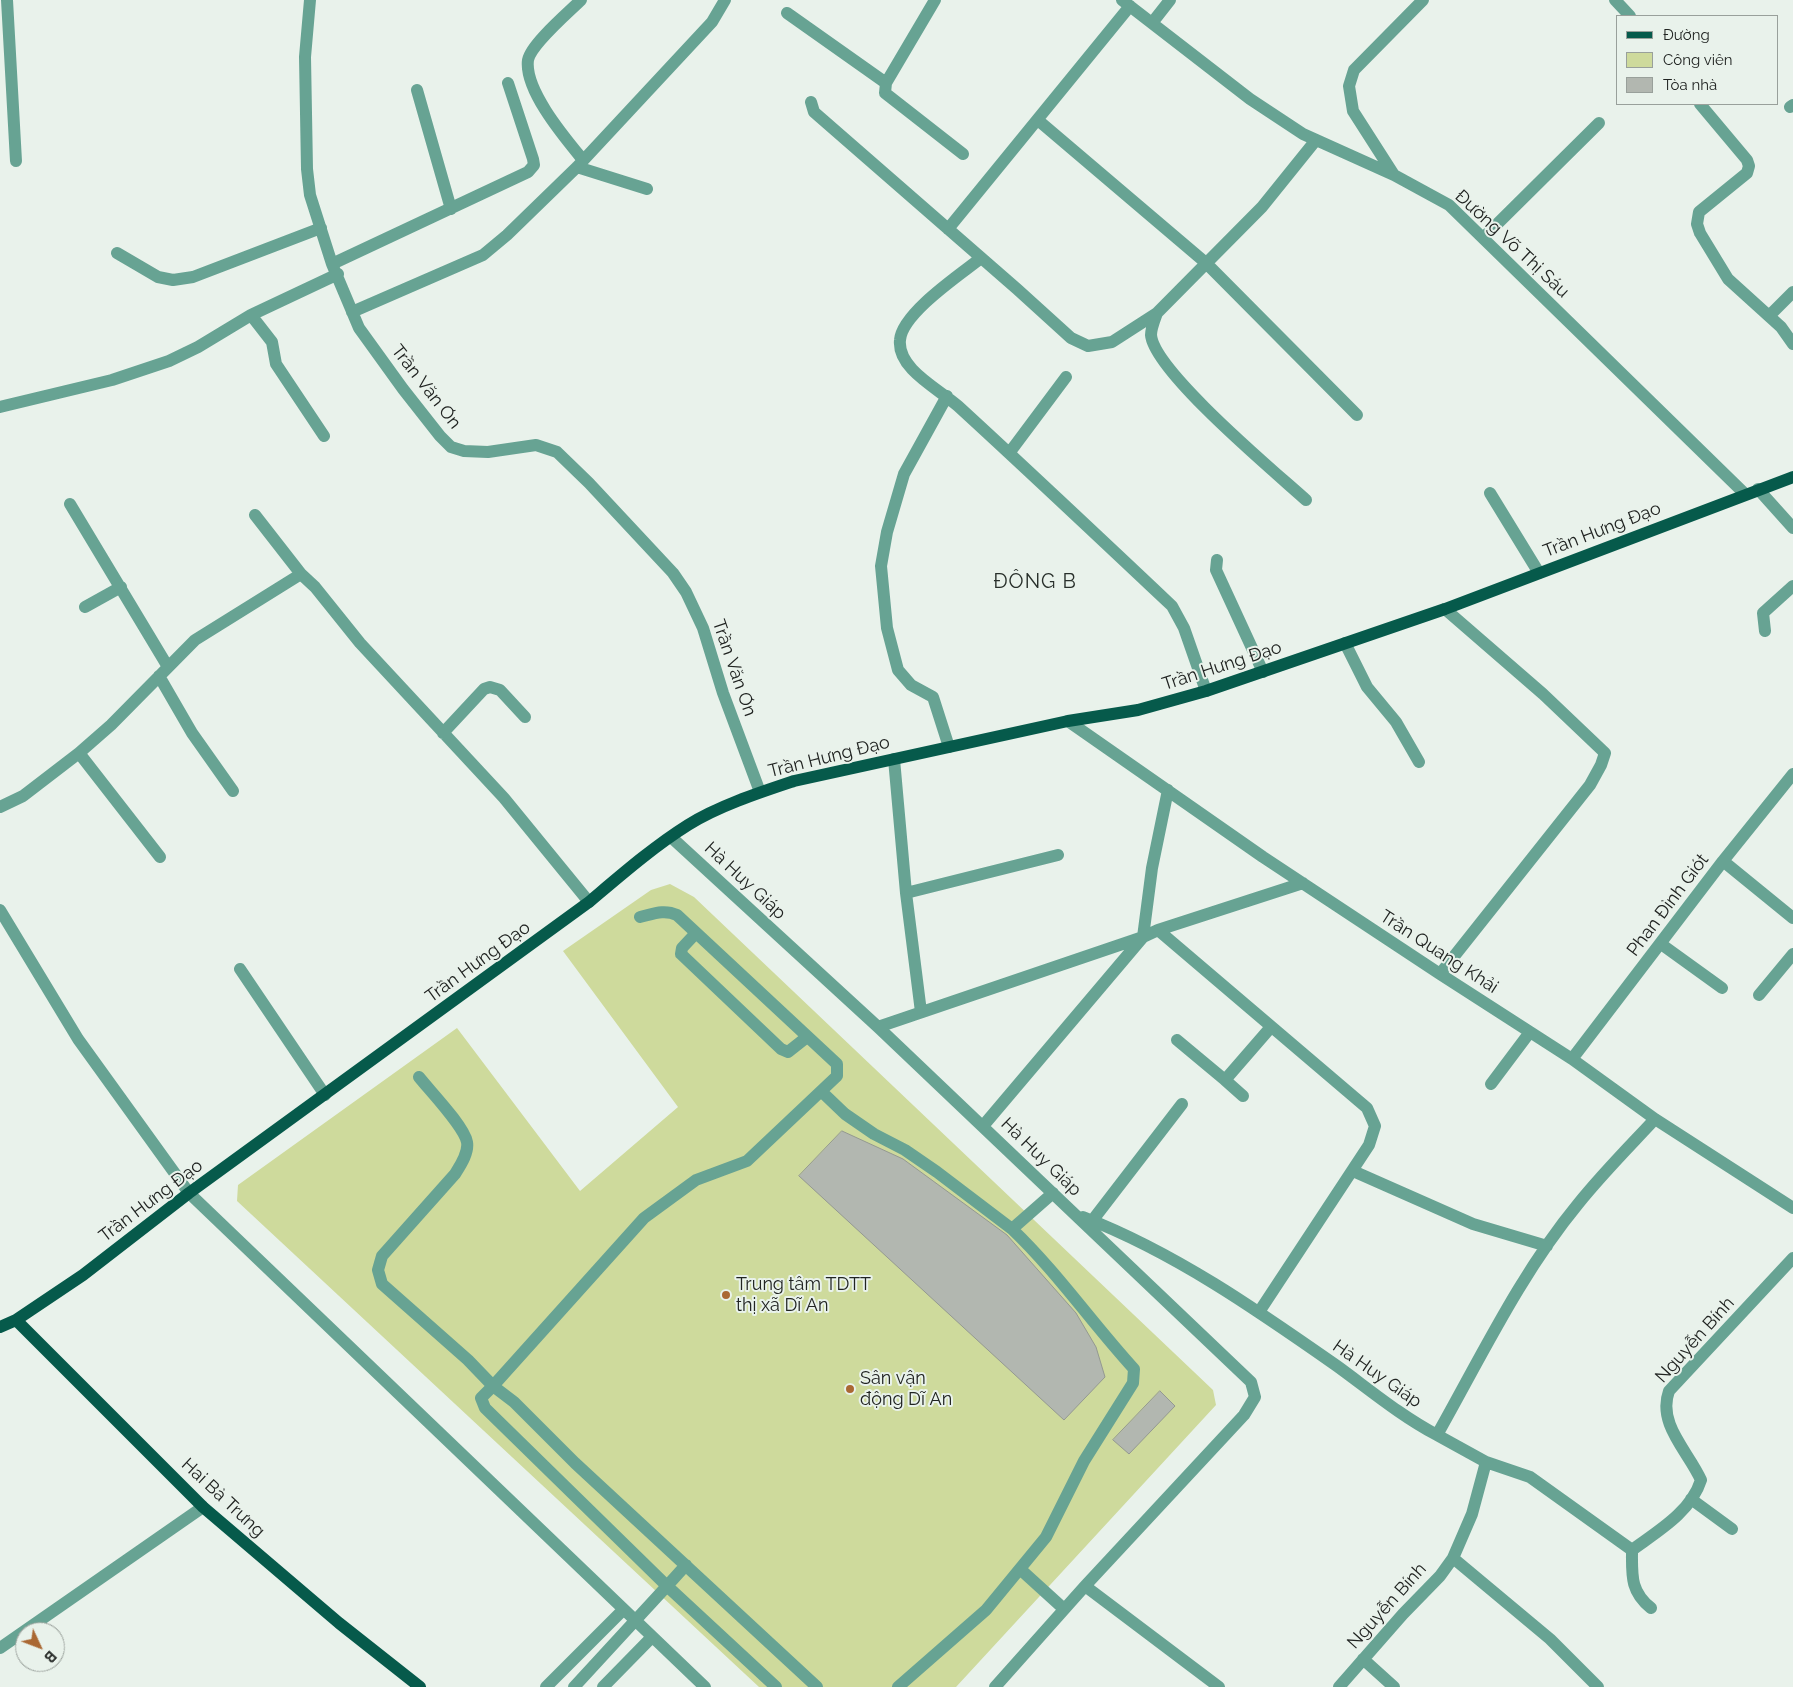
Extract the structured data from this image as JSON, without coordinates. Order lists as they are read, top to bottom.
{
  "streets": {
    "main road": ["Trần Hưng Đạo", "Hai Bà Trưng"],
    "street": [
      "Đường Võ Thị Sáu",
      "Trần Văn Ơn",
      "Hà Huy Giáp",
      "Phan Đình Giót",
      "Trần Quang Khải",
      "Nguyễn Bính"
    ]
  },
  "crossings": [
    ["Đường Võ Thị Sáu", "Trần Hưng Đạo"],
    ["Trần Văn Ơn", "Trần Hưng Đạo"],
    ["Trần Hưng Đạo", "Hà Huy Giáp"],
    ["Trần Hưng Đạo", "Trần Quang Khải"],
    ["Trần Hưng Đạo", "Hai Bà Trưng"],
    ["Phan Đình Giót", "Trần Quang Khải"]
  ],
  "districts": ["ĐÔNG B"],
  "places": ["Trung tâm TDTT thị xã Dĩ An", "Sân vận động Dĩ An"],
  "legend": ["Đường", "Công viên", "Tòa nhà"],
  "north": "bottom right"
}
